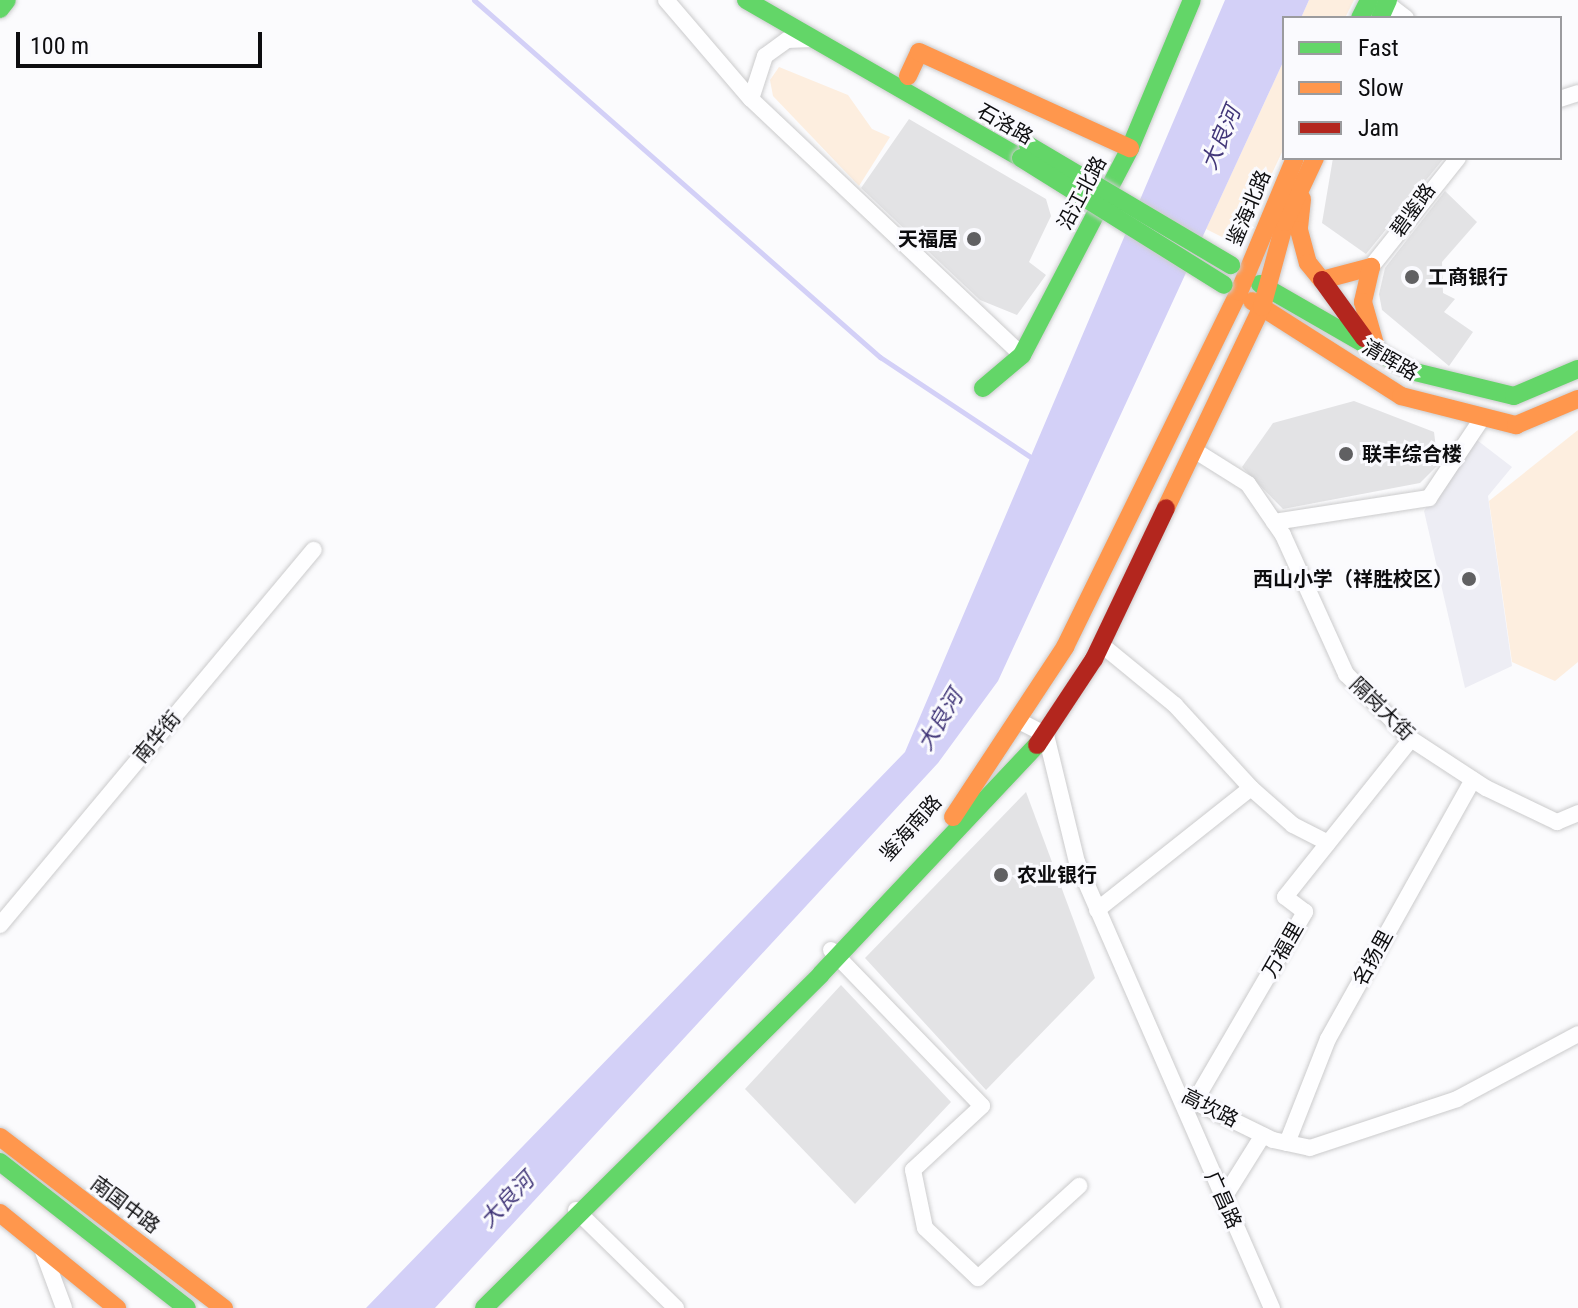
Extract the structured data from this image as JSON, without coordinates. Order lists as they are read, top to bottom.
{
  "streets": {
    "main road": [
      "石洛路",
      "沿江北路",
      "鉴海北路",
      "清晖路",
      "鉴海南路",
      "南国中路"
    ],
    "street": [
      "碧鉴路",
      "隔岗大街",
      "南华街",
      "万福里",
      "名扬里",
      "高坎路",
      "广昌路"
    ]
  },
  "crossings": [
    ["石洛路", "鉴海北路"],
    ["石洛路", "清晖路"],
    ["石洛路", "鉴海南路"],
    ["鉴海北路", "清晖路"],
    ["鉴海北路", "鉴海南路"],
    ["清晖路", "鉴海南路"],
    ["隔岗大街", "鉴海南路"],
    ["隔岗大街", "万福里"],
    ["隔岗大街", "名扬里"],
    ["鉴海南路", "高坎路"],
    ["万福里", "高坎路"],
    ["名扬里", "高坎路"],
    ["高坎路", "广昌路"]
  ],
  "water": ["大良河"],
  "places": [
    "天福居",
    "工商银行",
    "联丰综合楼",
    "西山小学（祥胜校区）",
    "农业银行"
  ],
  "legend": ["Fast", "Slow", "Jam"],
  "scale_bar": "100 m"
}
